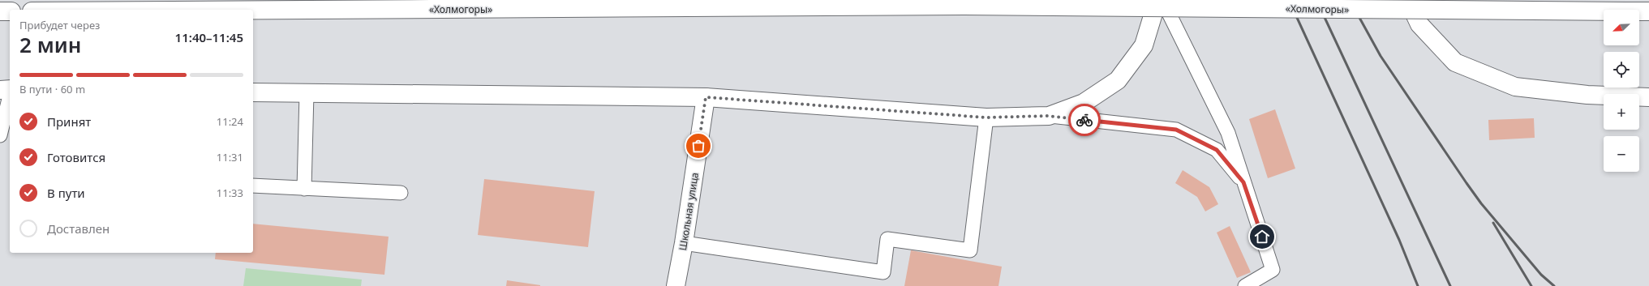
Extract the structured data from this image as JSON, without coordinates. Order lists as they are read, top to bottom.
{
  "streets": {
    "main road": ["«Холмогоры»", "Школьная улица"]
  },
  "north": "bottom left",
  "page": {
    "map_buttons": ["+", "−"],
    "heading": ["2 мин", "Прибудет через", "11:40–11:45"],
    "bar": "В пути · 60 m",
    "list": [
      ["Принят", "11:24"],
      ["Готовится", "11:31"],
      ["В пути", "11:33"],
      "Доставлен"
    ]
  }
}
